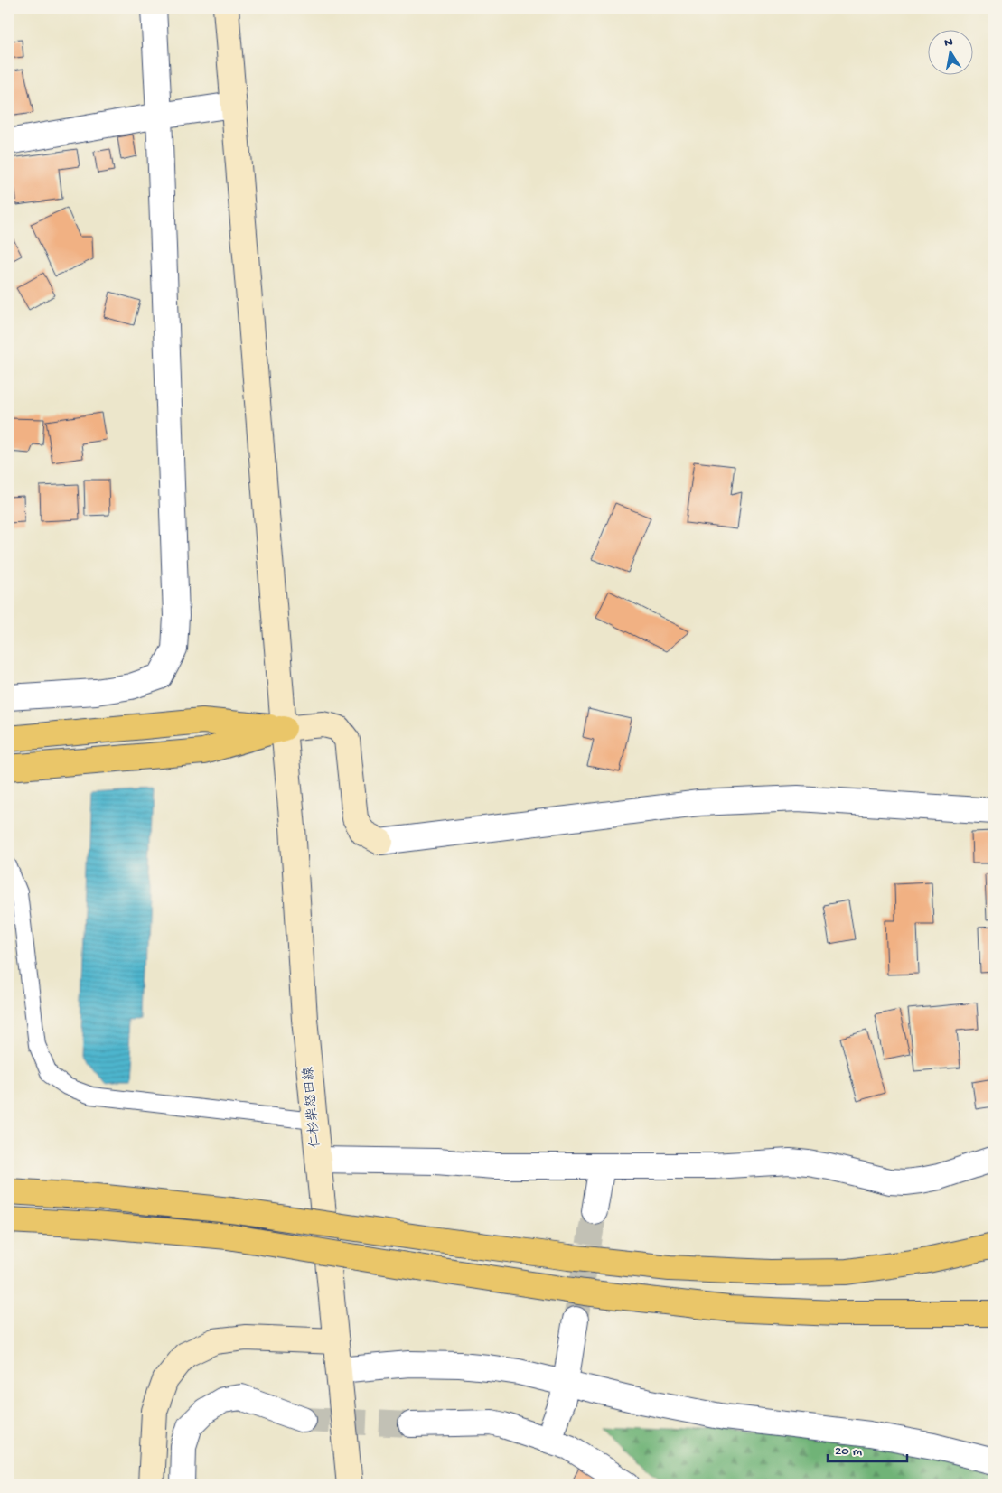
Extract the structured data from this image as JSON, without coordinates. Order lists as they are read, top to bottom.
{
  "streets": {
    "street": ["仁杉柴怒田線"]
  },
  "scale_bar": "20 m",
  "north": "top"
}
